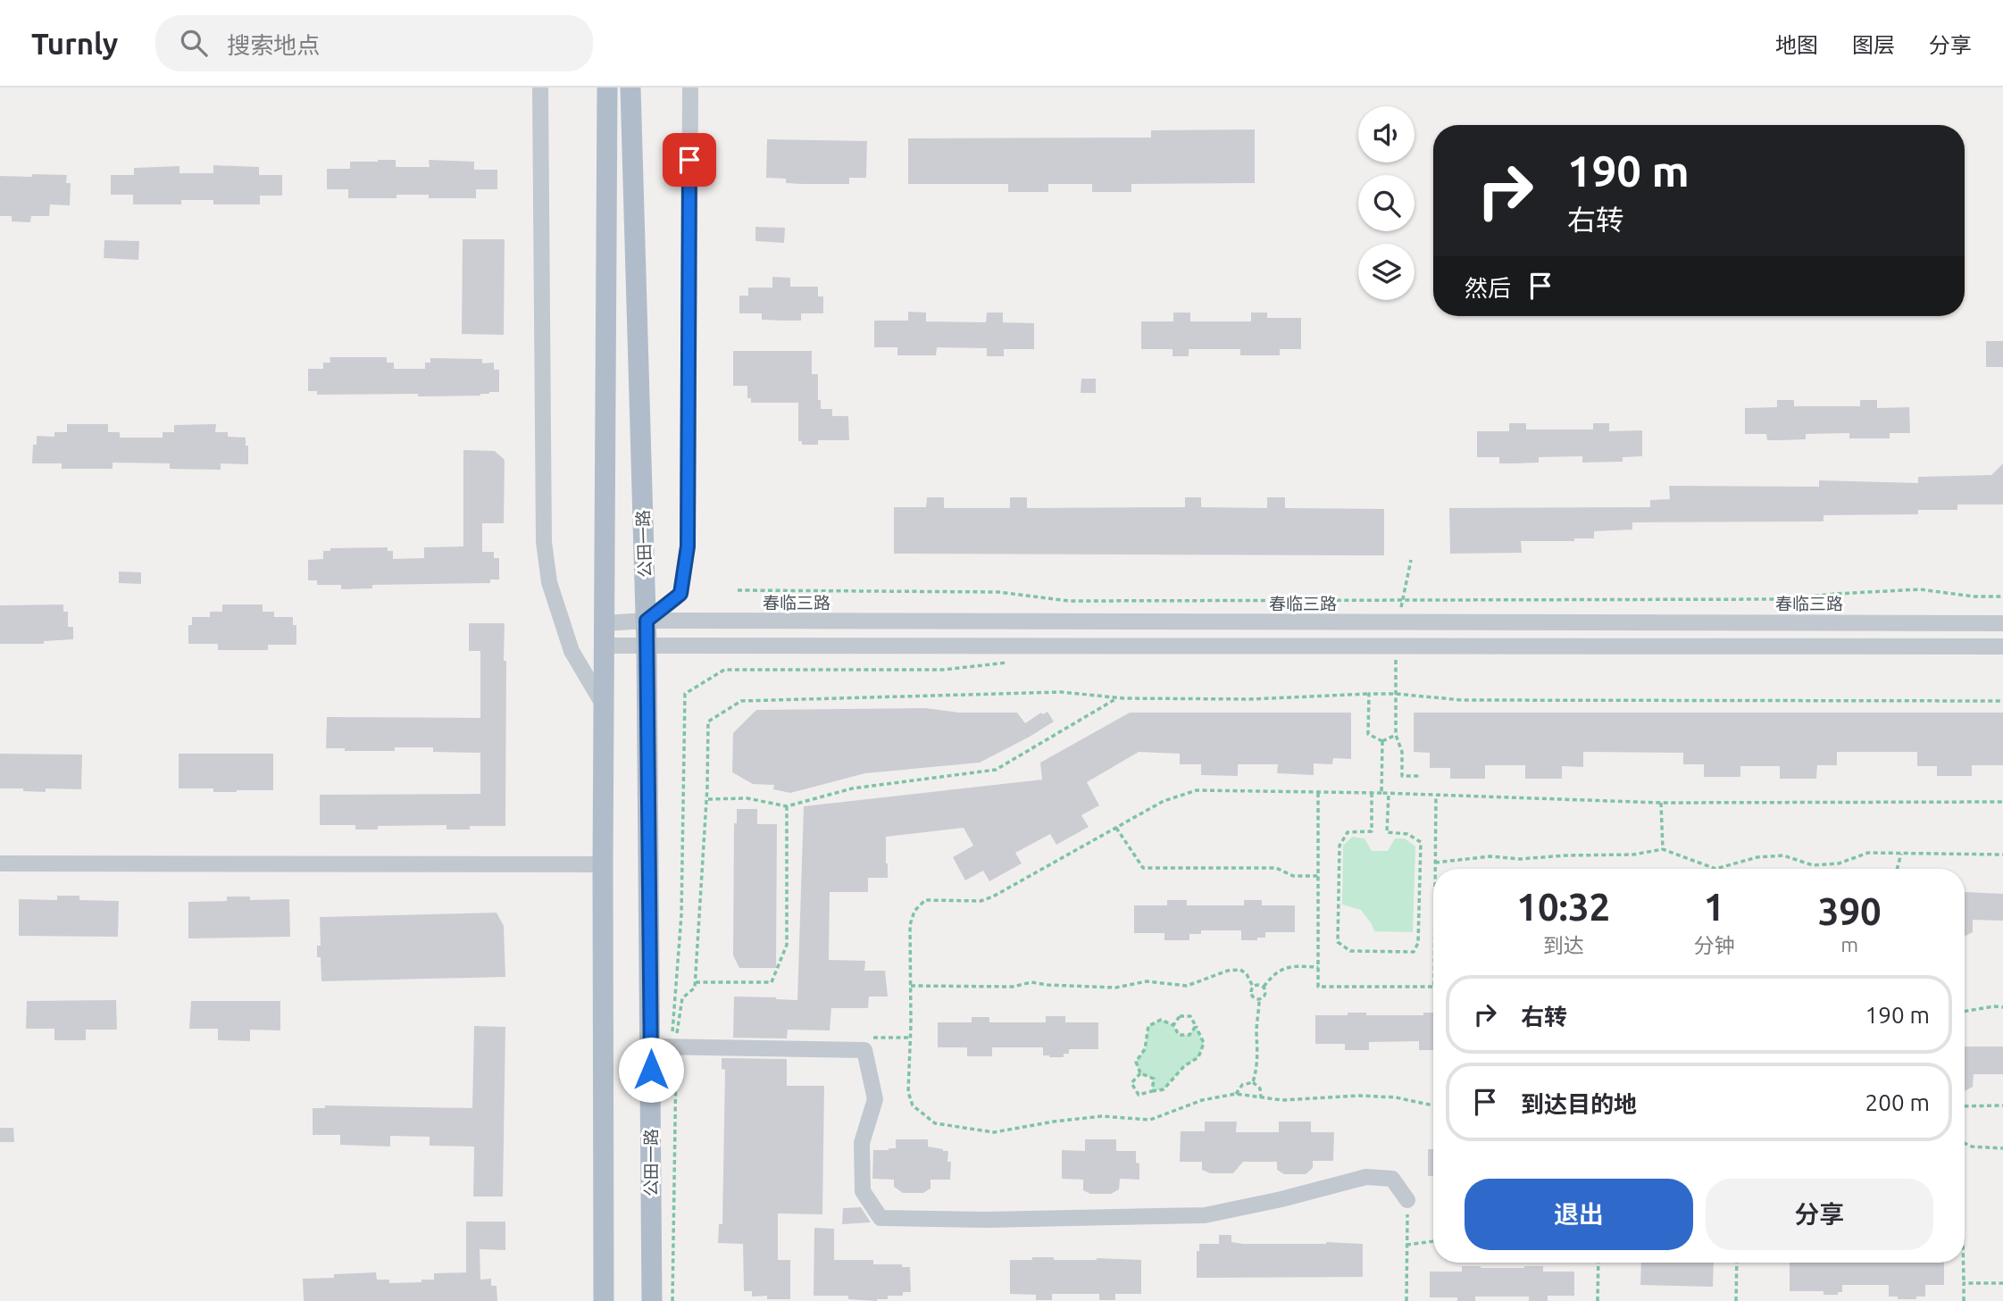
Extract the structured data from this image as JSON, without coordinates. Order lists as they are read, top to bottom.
{
  "streets": {
    "main road": ["公田一路"],
    "street": ["春临三路"]
  },
  "crossings": [
    ["公田一路", "春临三路"]
  ],
  "page": {
    "header": "Turnly",
    "search": "搜索地点",
    "nav": ["地图", "图层", "分享"],
    "turn": ["190 m", "右转"],
    "then": "然后",
    "eta": [
      "10:32",
      "到达",
      "1",
      "分钟",
      "390",
      "m"
    ],
    "list": [
      {
        "name": "右转",
        "value": "190 m"
      },
      {
        "name": "到达目的地",
        "value": "200 m"
      }
    ],
    "buttons": ["退出", "分享"]
  }
}
